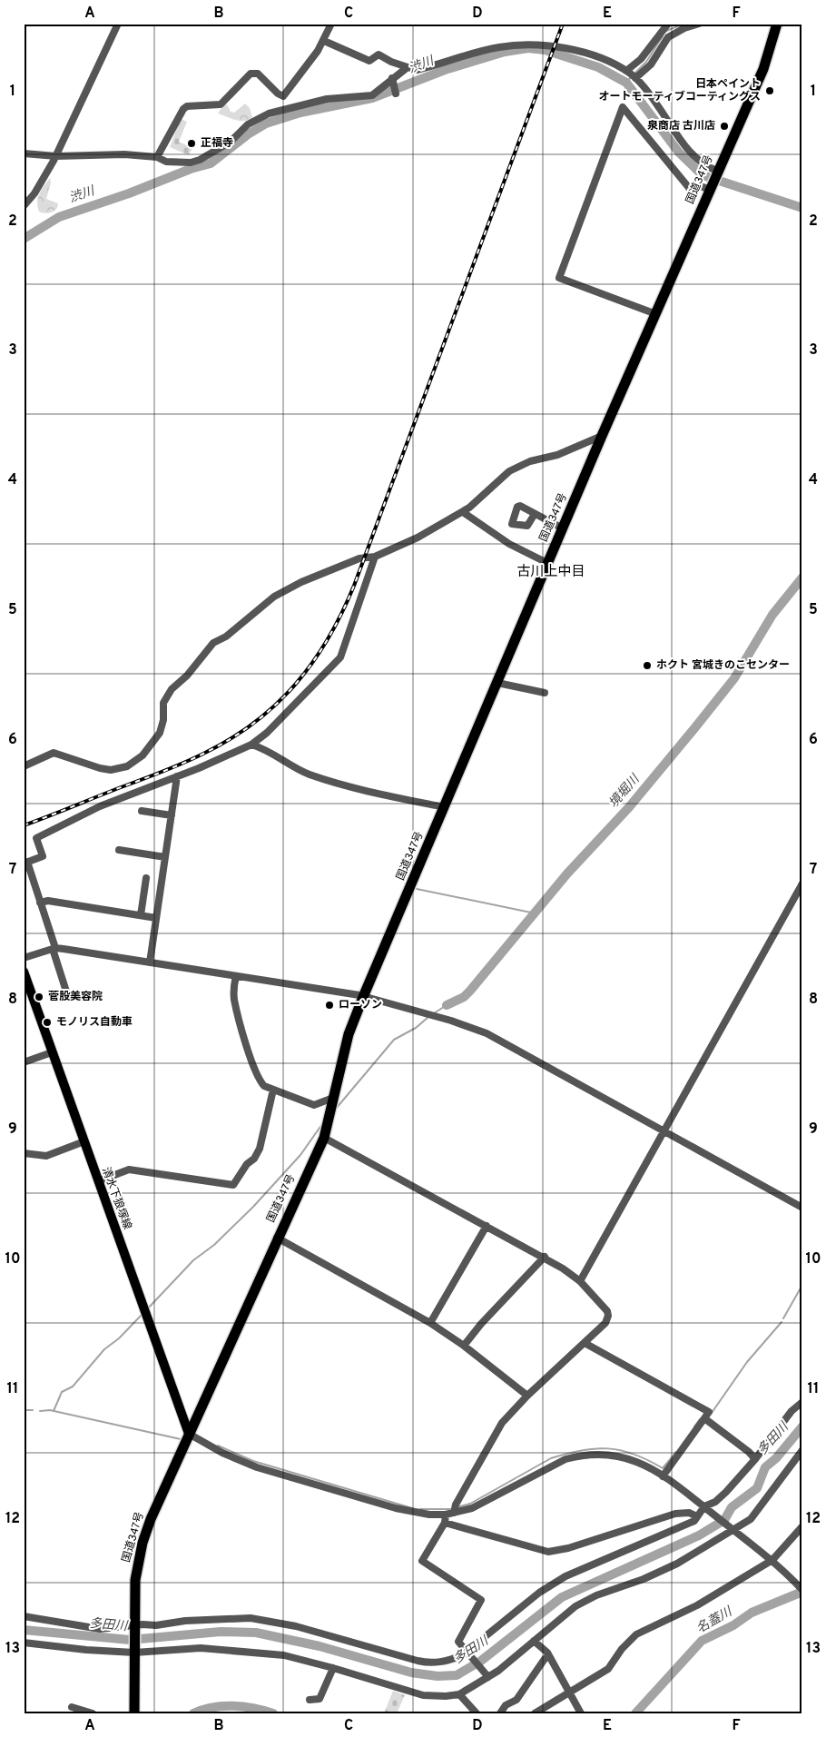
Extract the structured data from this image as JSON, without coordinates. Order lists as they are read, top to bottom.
{
  "streets": {
    "highway": ["国道347号"],
    "main road": ["清水下狼塚線"]
  },
  "crossings": [
    ["国道347号", "清水下狼塚線"]
  ],
  "districts": ["古川上中目"],
  "water": [
    "渋川",
    "境堀川",
    "多田川",
    "名蓋川"
  ],
  "places": [
    "日本ペイント オートモーティブコーティングス",
    "泉商店 古川店",
    "正福寺",
    "ホクト 宮城きのこセンター",
    "菅股美容院",
    "ローソン",
    "モノリス自動車"
  ],
  "grid": {
    "columns": [
      "A",
      "B",
      "C",
      "D",
      "E",
      "F"
    ],
    "rows": [
      "1",
      "2",
      "3",
      "4",
      "5",
      "6",
      "7",
      "8",
      "9",
      "10",
      "11",
      "12",
      "13"
    ]
  }
}
